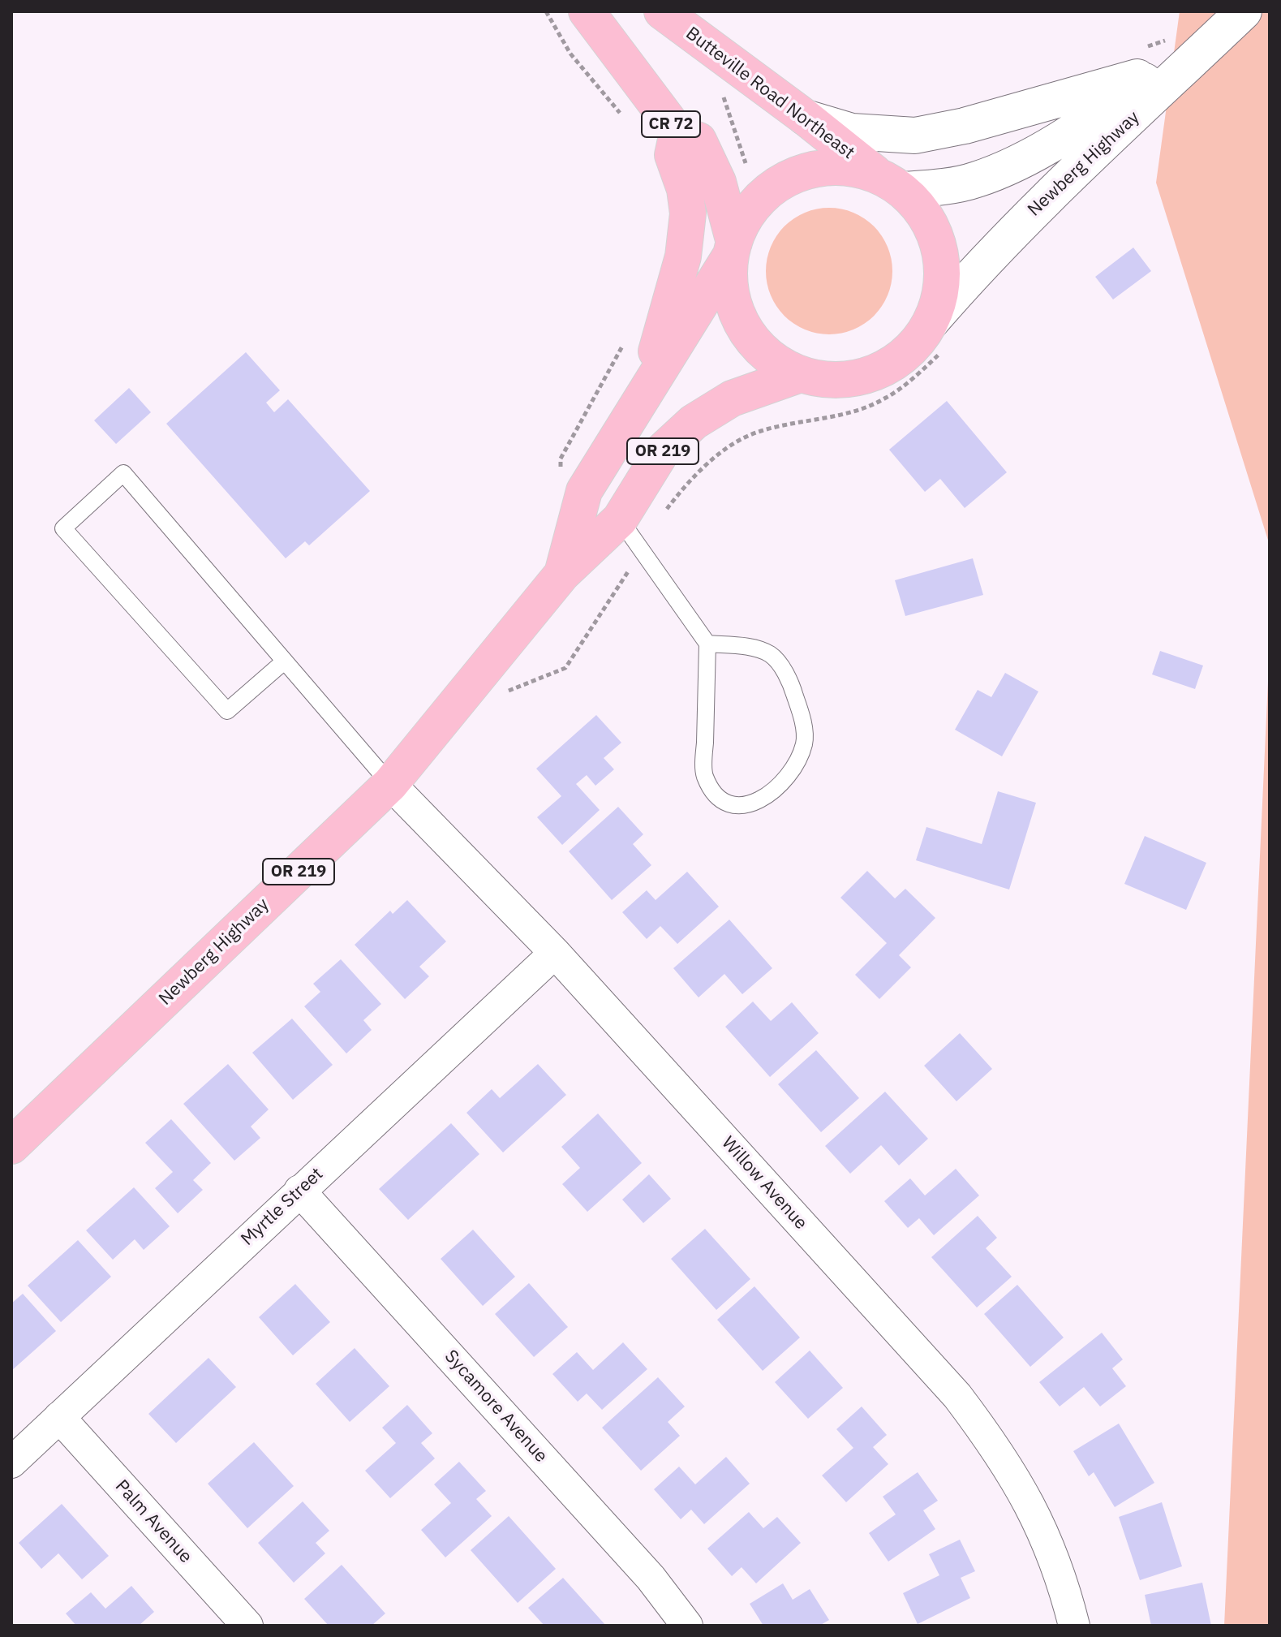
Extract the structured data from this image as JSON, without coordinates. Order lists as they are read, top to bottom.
{
  "streets": {
    "main road": [
      "Butteville Road Northeast",
      "CR 72",
      "Newberg Highway",
      "OR 219"
    ],
    "street": [
      "Willow Avenue",
      "Myrtle Street",
      "Sycamore Avenue",
      "Palm Avenue"
    ]
  },
  "crossings": [
    ["Butteville Road Northeast", "CR 72"],
    ["Butteville Road Northeast", "Newberg Highway"],
    ["CR 72", "Newberg Highway"],
    ["Newberg Highway", "Willow Avenue"],
    ["Willow Avenue", "Myrtle Street"],
    ["Myrtle Street", "Sycamore Avenue"],
    ["Myrtle Street", "Palm Avenue"]
  ]
}
